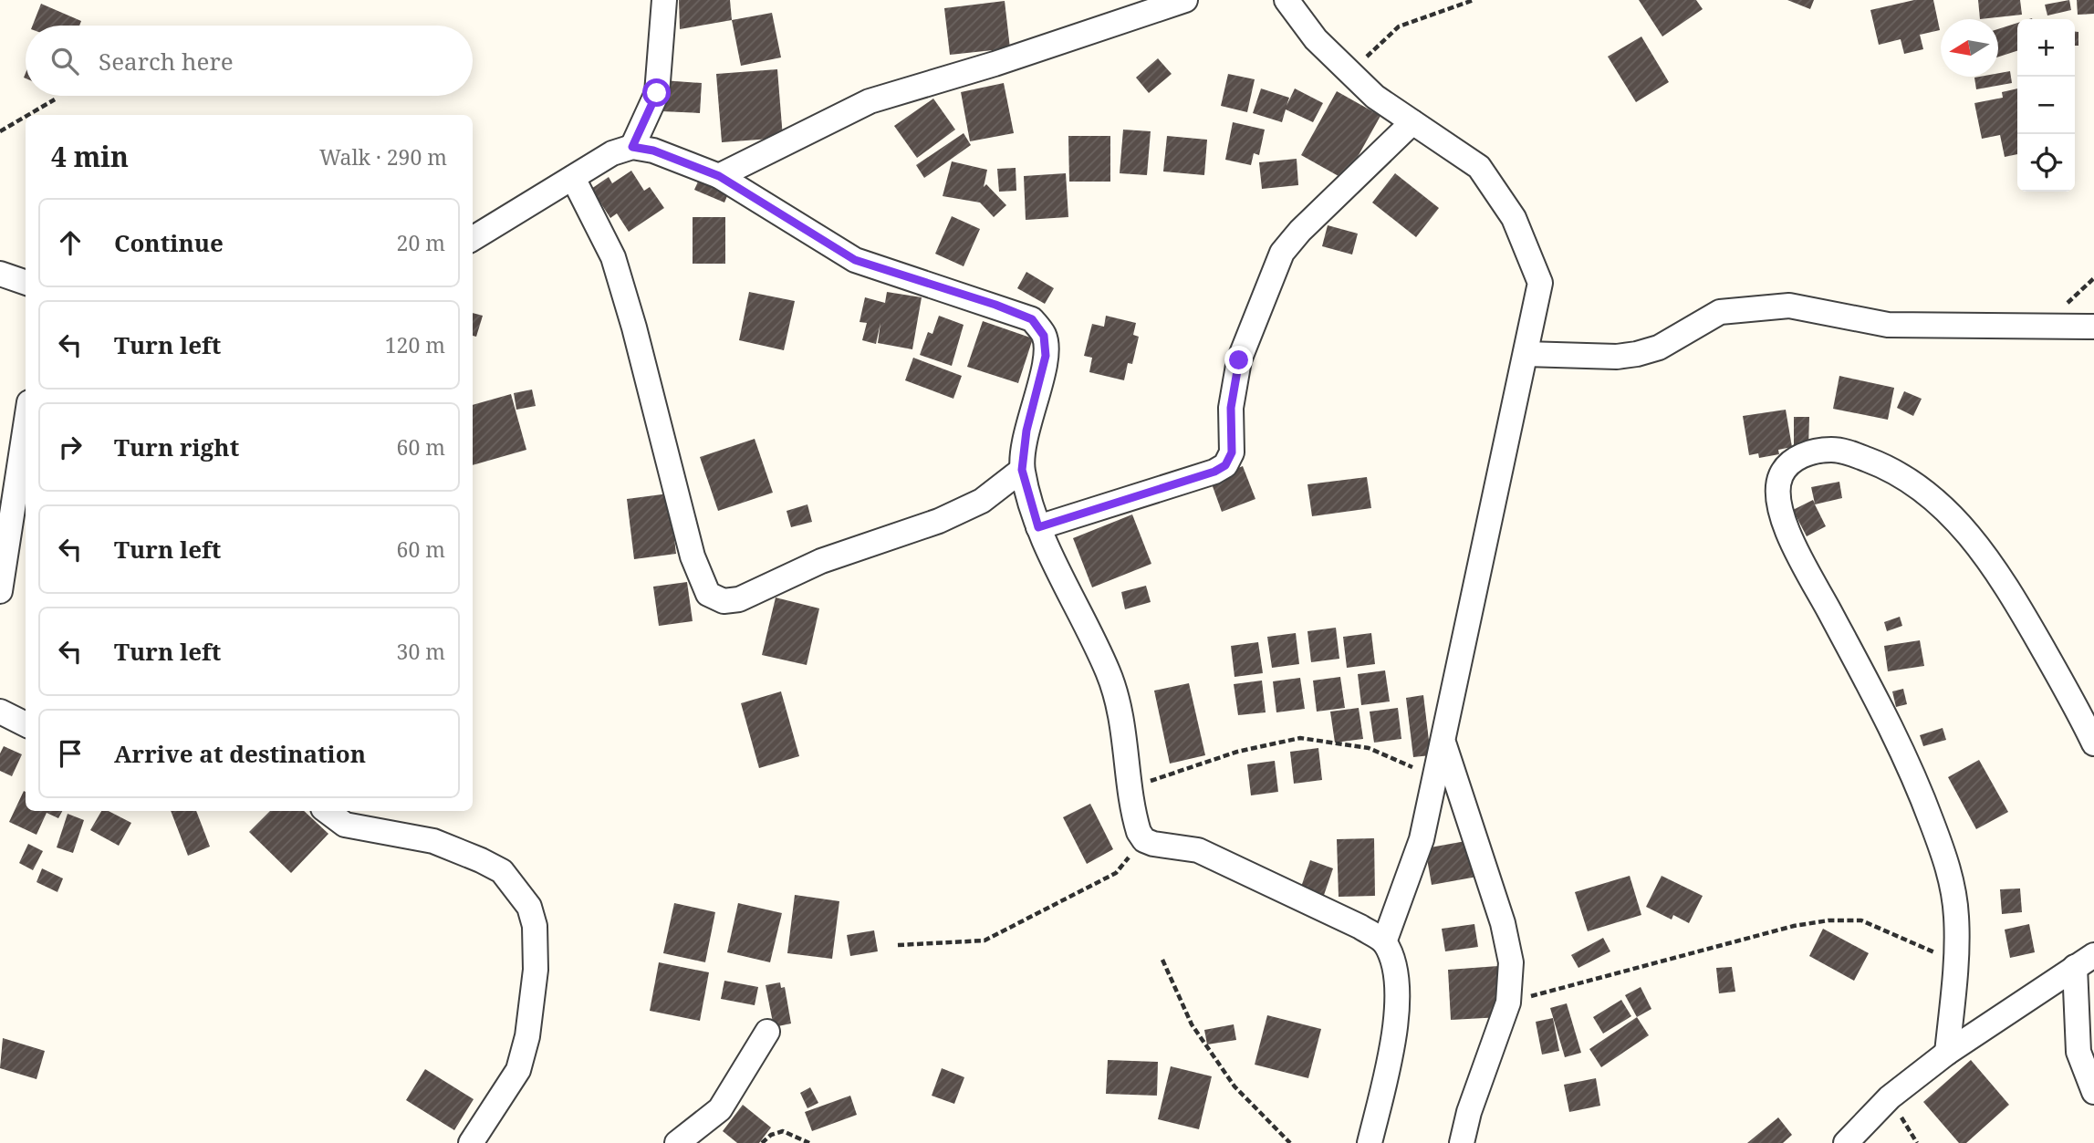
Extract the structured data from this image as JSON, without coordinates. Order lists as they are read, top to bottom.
{
  "north": "left",
  "page": {
    "map_buttons": ["+", "−"],
    "search": "Search here",
    "heading": ["4 min", "Walk · 290 m"],
    "list": [
      ["Continue", "20 m"],
      ["Turn left", "120 m"],
      ["Turn right", "60 m"],
      ["Turn left", "60 m"],
      ["Turn left", "30 m"],
      "Arrive at destination"
    ]
  }
}
